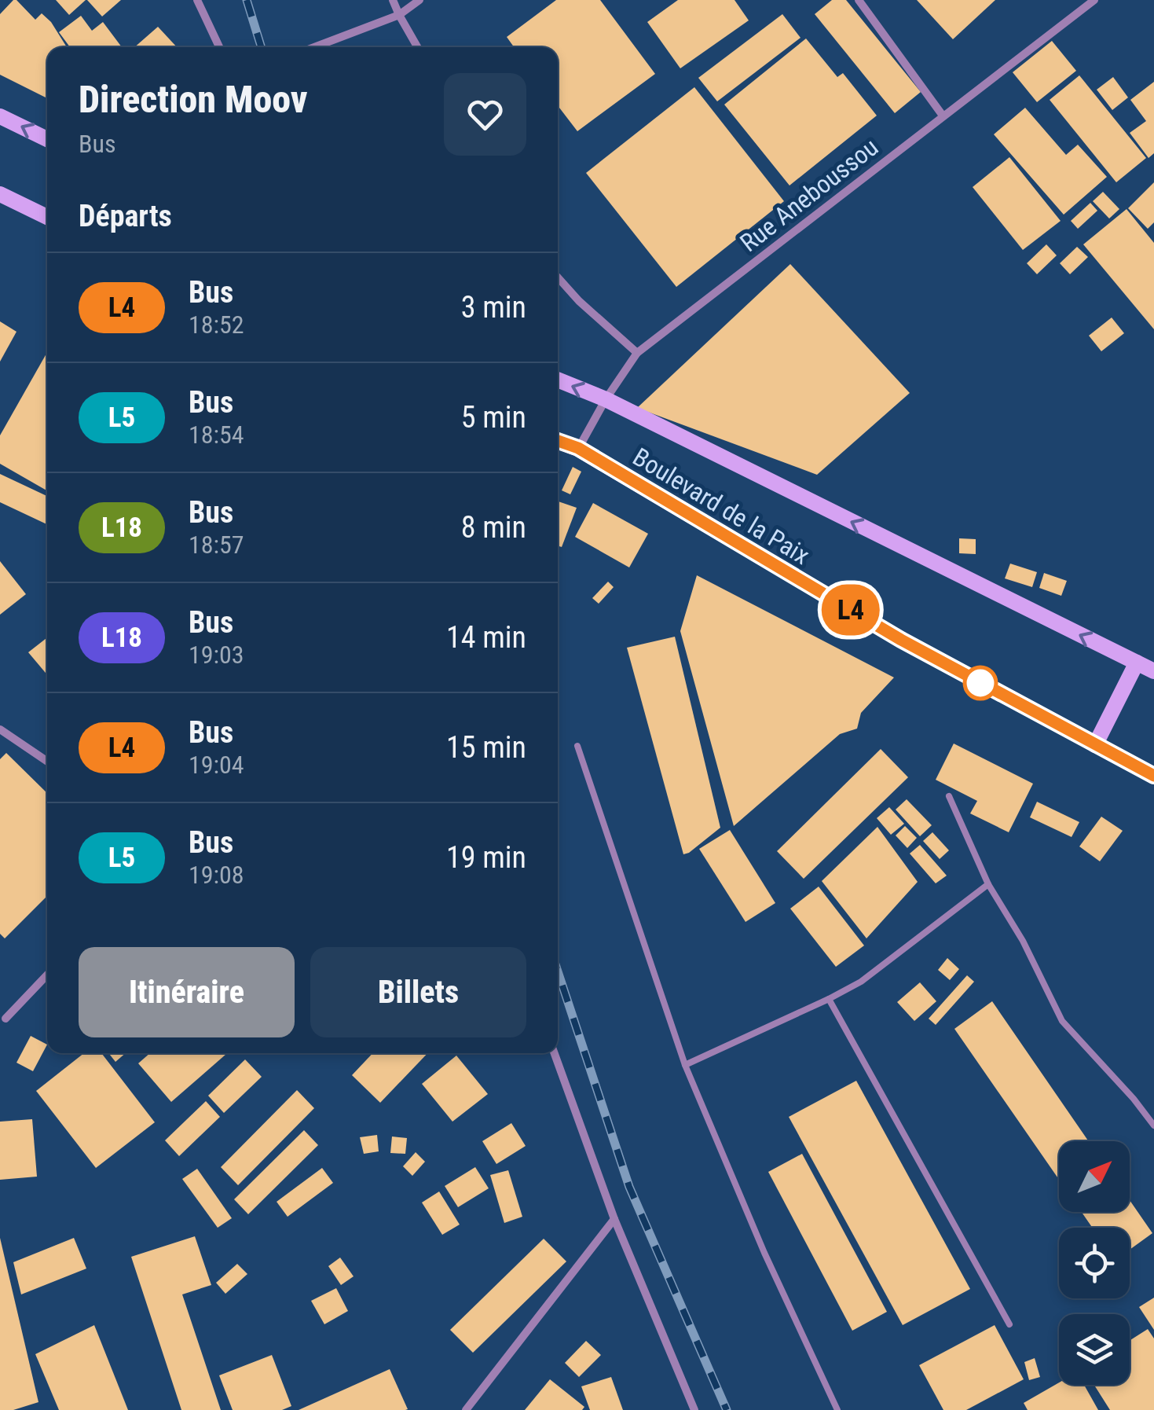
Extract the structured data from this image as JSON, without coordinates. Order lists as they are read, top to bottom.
{
  "streets": {
    "main road": ["Boulevard de la Paix"],
    "street": ["Rue Aneboussou"]
  },
  "crossings": [
    ["Rue Aneboussou", "Boulevard de la Paix"]
  ],
  "lines": ["bus line L4"],
  "north": "top right",
  "page": {
    "on_map": "L4",
    "heading": [
      ["Direction Moov", "Bus"],
      "Départs"
    ],
    "list": [
      {
        "mark": "L4",
        "name": "Bus",
        "note": "18:52",
        "value": "3 min"
      },
      {
        "mark": "L5",
        "name": "Bus",
        "note": "18:54",
        "value": "5 min"
      },
      {
        "mark": "L18",
        "name": "Bus",
        "note": "18:57",
        "value": "8 min"
      },
      {
        "mark": "L18",
        "name": "Bus",
        "note": "19:03",
        "value": "14 min"
      },
      {
        "mark": "L4",
        "name": "Bus",
        "note": "19:04",
        "value": "15 min"
      },
      {
        "mark": "L5",
        "name": "Bus",
        "note": "19:08",
        "value": "19 min"
      }
    ],
    "buttons": ["Itinéraire", "Billets"]
  }
}
